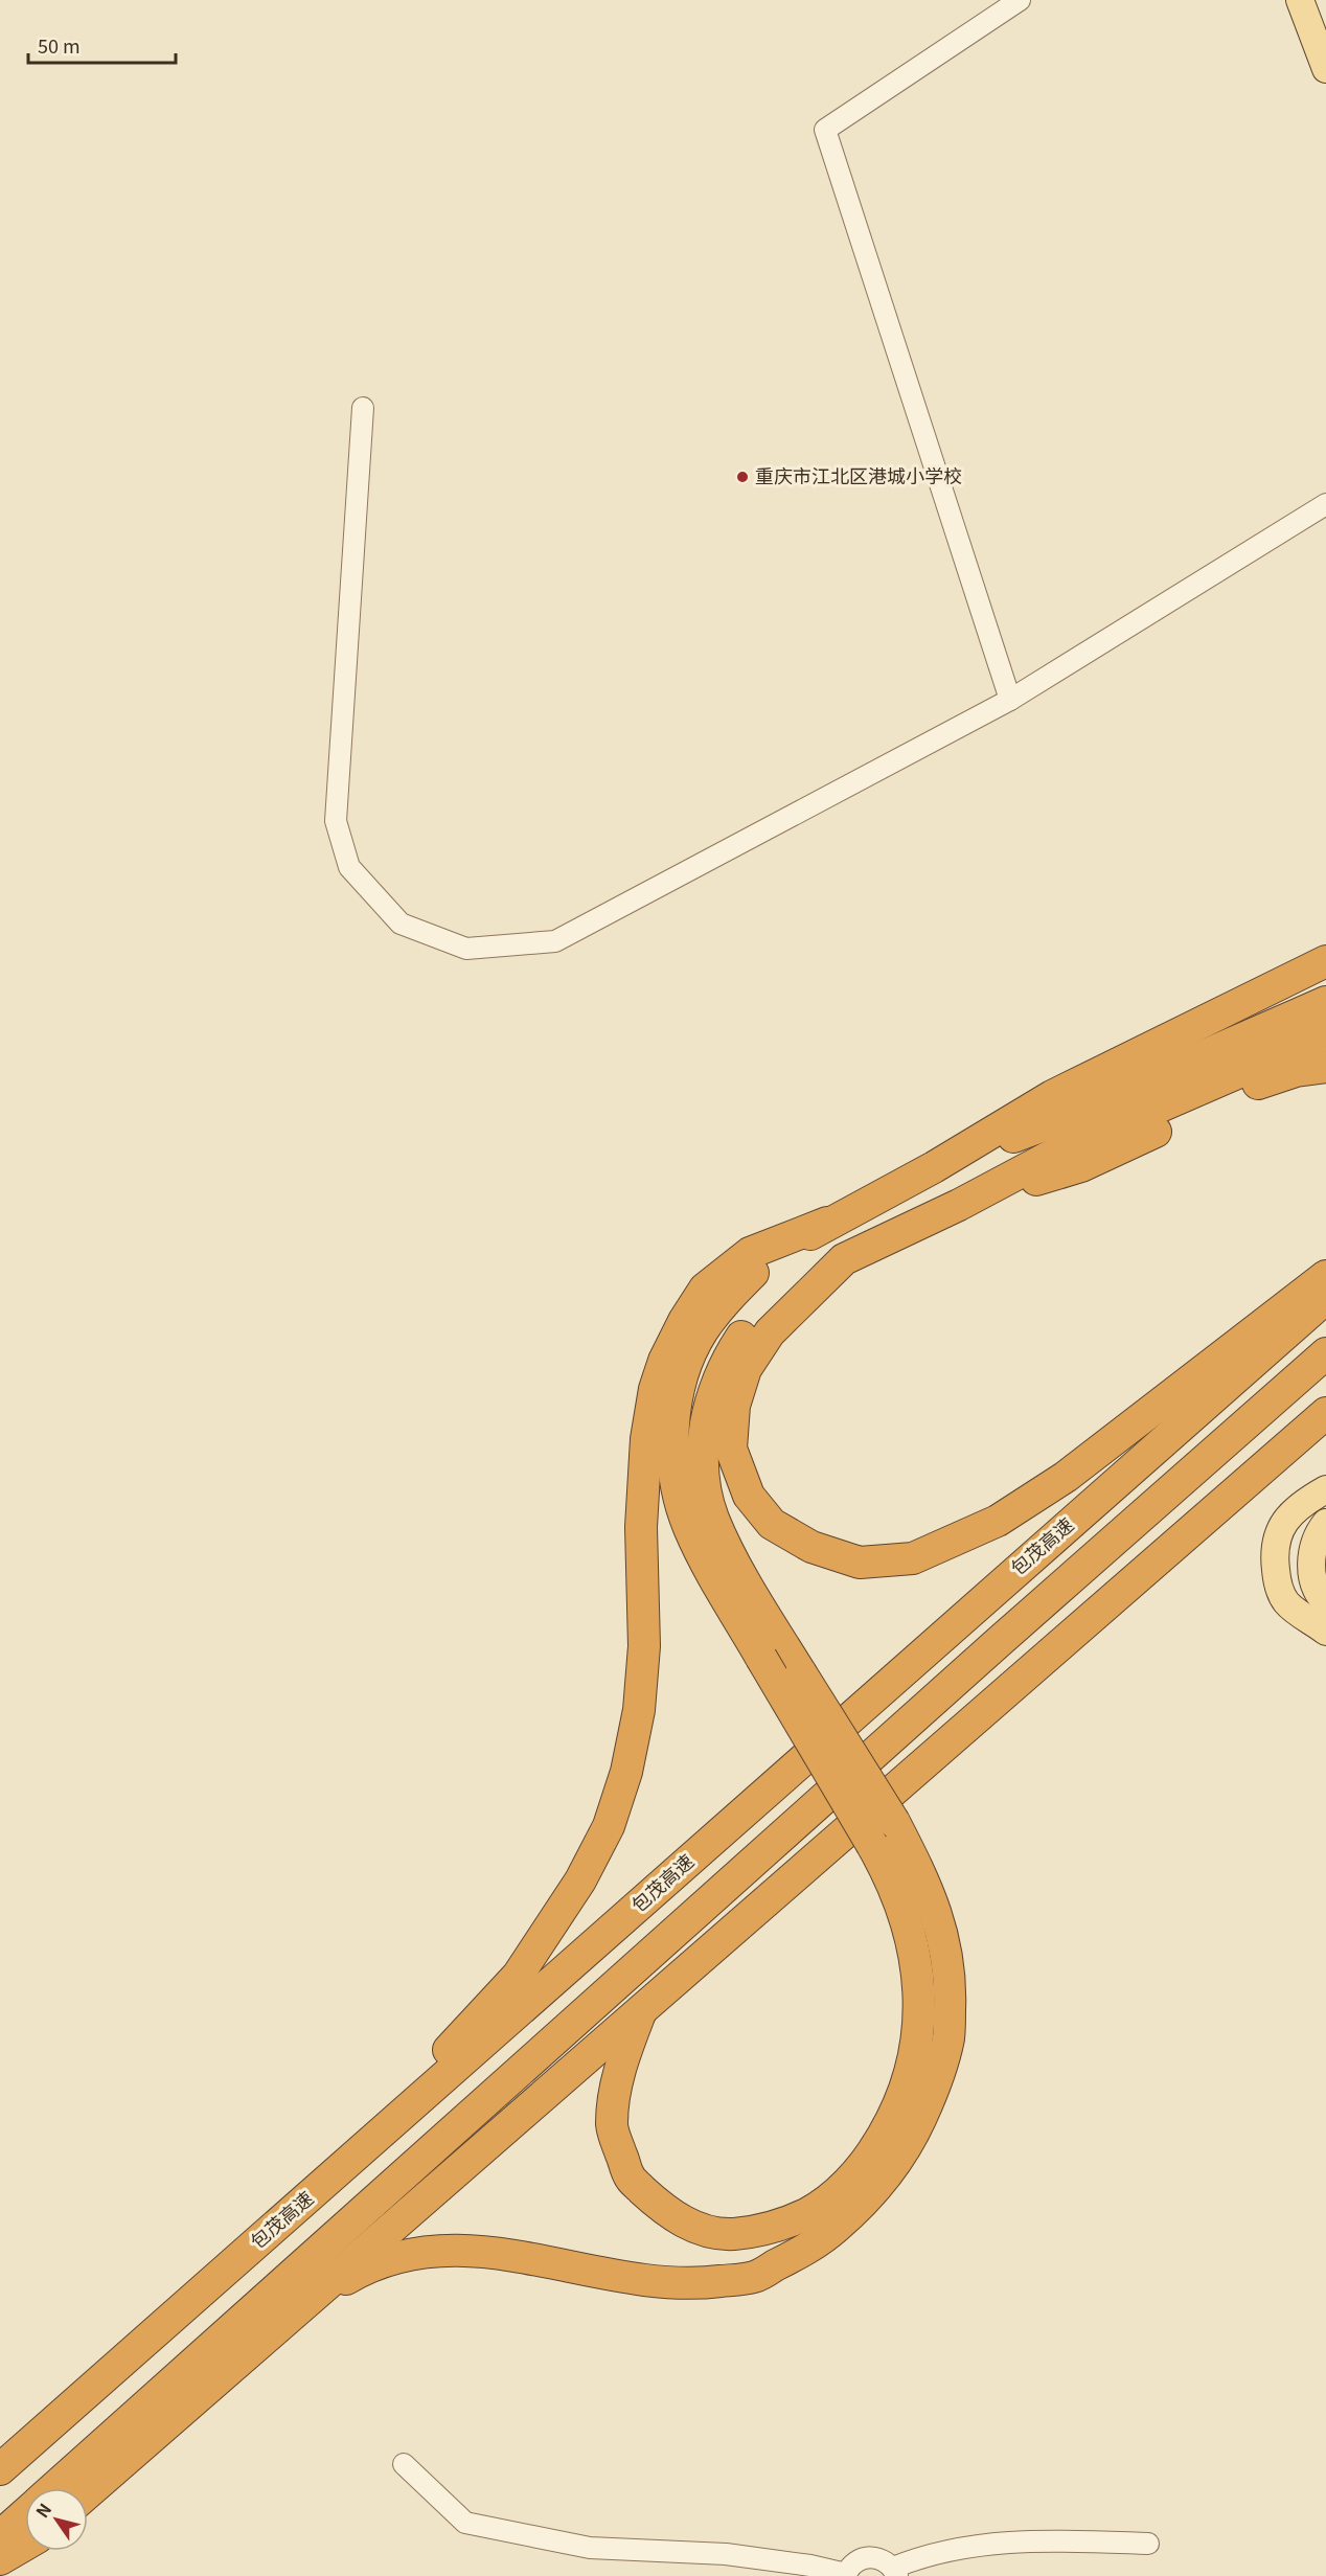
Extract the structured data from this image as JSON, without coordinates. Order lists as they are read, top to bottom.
{
  "streets": {
    "highway": ["包茂高速"]
  },
  "places": ["重庆市江北区港城小学校"],
  "scale_bar": "50 m",
  "north": "top left"
}
